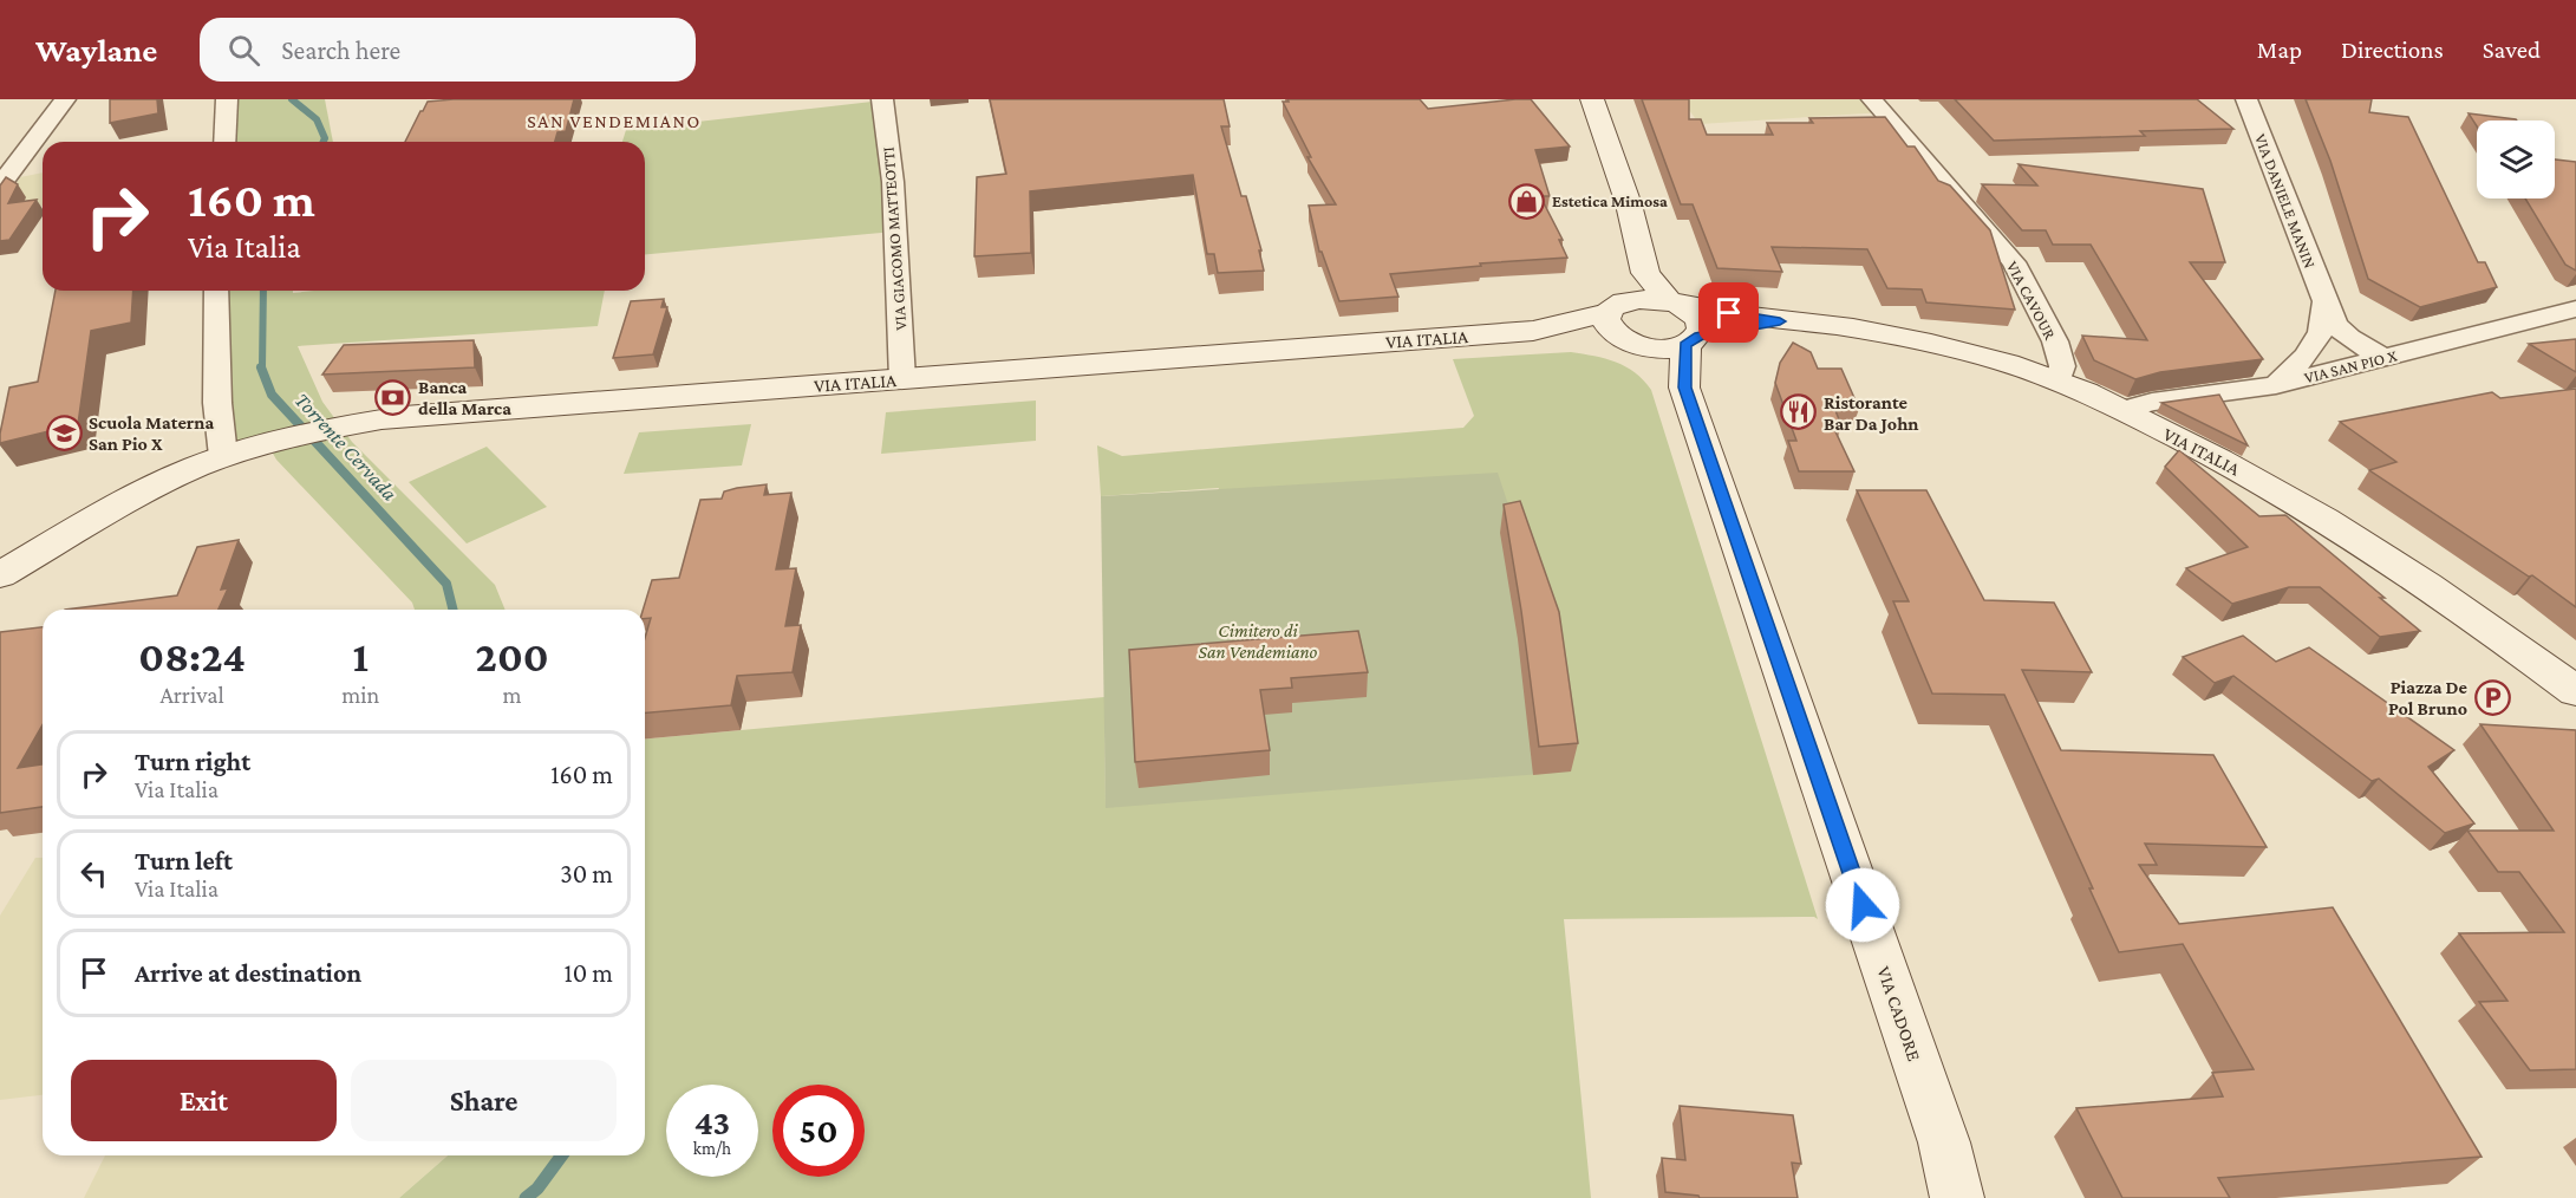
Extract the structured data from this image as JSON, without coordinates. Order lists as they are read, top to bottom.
{
  "streets": {
    "street": [
      "VIA DANIELE MANIN",
      "VIA GIACOMO MATTEOTTI",
      "VIA CAVOUR",
      "VIA ITALIA",
      "VIA SAN PIO X",
      "VIA CADORE"
    ]
  },
  "crossings": [
    ["VIA DANIELE MANIN", "VIA SAN PIO X"],
    ["VIA GIACOMO MATTEOTTI", "VIA ITALIA"],
    ["VIA CAVOUR", "VIA ITALIA"],
    ["VIA ITALIA", "VIA SAN PIO X"],
    ["VIA ITALIA", "VIA CADORE"]
  ],
  "districts": ["SAN VENDEMIANO"],
  "water": ["Torrente Cervada"],
  "parks": ["Cimitero di San Vendemiano"],
  "places": {
    "shop": ["Estetica Mimosa"],
    "bank": ["Banca della Marca"],
    "restaurant": ["Ristorante Bar Da John"],
    "school or university": ["Scuola Materna San Pio X"],
    "parking": ["Piazza De Pol Bruno"]
  },
  "page": {
    "header": "Waylane",
    "search": "Search here",
    "nav": ["Map", "Directions", "Saved"],
    "turn": ["160 m", "Via Italia"],
    "eta": [
      "08:24",
      "Arrival",
      "1",
      "min",
      "200",
      "m"
    ],
    "list": [
      {
        "name": "Turn right",
        "note": "Via Italia",
        "value": "160 m"
      },
      {
        "name": "Turn left",
        "note": "Via Italia",
        "value": "30 m"
      },
      {
        "name": "Arrive at destination",
        "value": "10 m"
      }
    ],
    "buttons": ["Exit", "Share"],
    "speed": "43 km/h",
    "limit": "50"
  }
}
